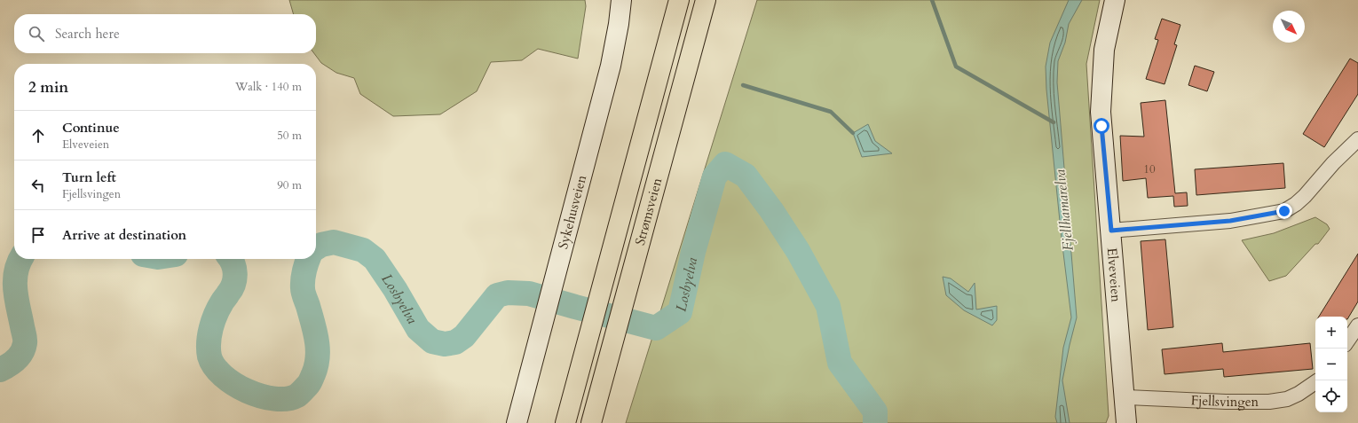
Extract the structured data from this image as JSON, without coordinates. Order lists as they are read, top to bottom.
{
  "streets": {
    "highway": ["Strømsveien"],
    "main road": ["Sykehusveien", "Elveveien"],
    "street": ["Fjellsvingen"]
  },
  "crossings": [
    ["Elveveien", "Fjellsvingen"]
  ],
  "water": ["Fjellhamarelva", "Losbyelva"],
  "house_numbers": ["10"],
  "north": "bottom right",
  "page": {
    "search": "Search here",
    "heading": ["2 min", "Walk · 140 m"],
    "list": [
      ["Continue", "Elveveien", "50 m"],
      ["Turn left", "Fjellsvingen", "90 m"],
      "Arrive at destination"
    ],
    "map_buttons": ["+", "−"]
  }
}
